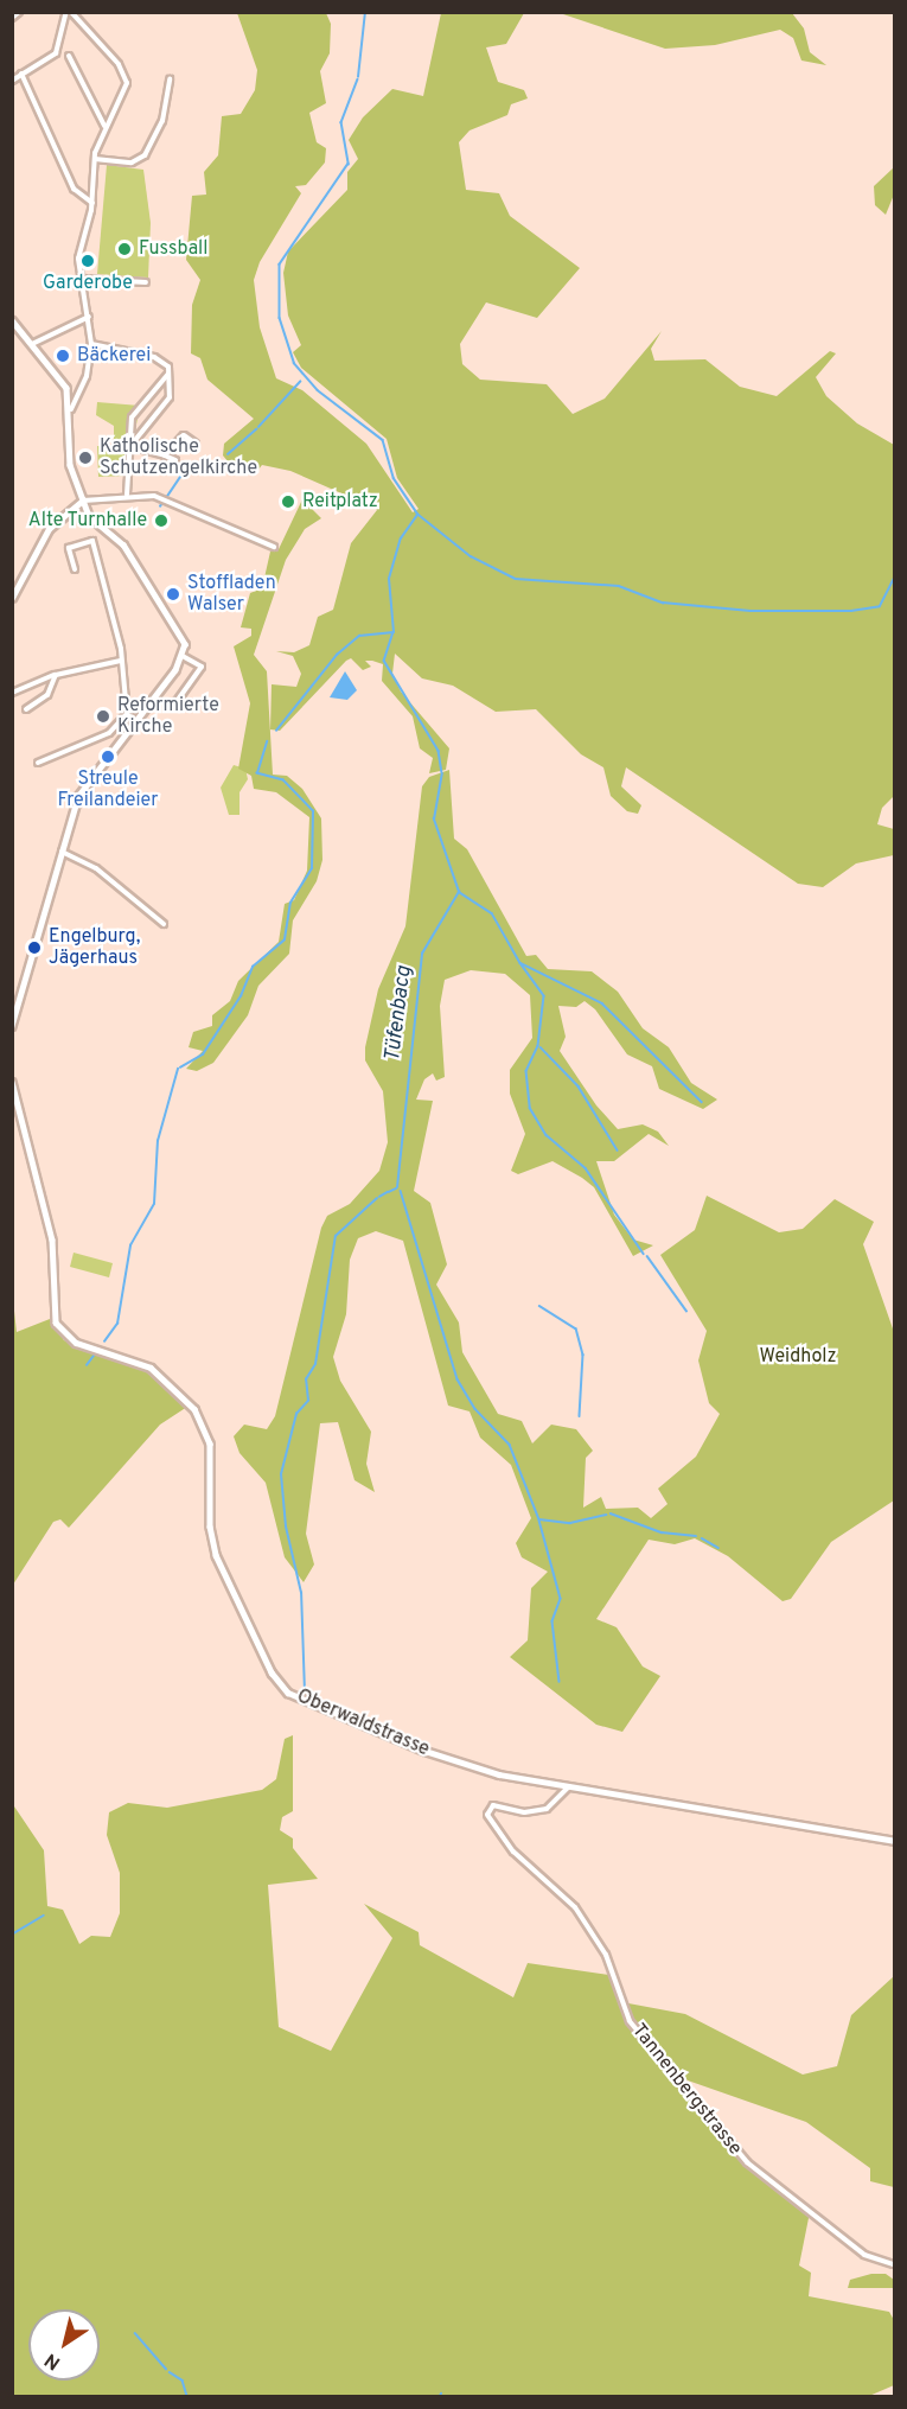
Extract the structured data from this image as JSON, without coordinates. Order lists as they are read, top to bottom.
{
  "streets": {
    "street": ["Oberwaldstrasse", "Tannenbergstrasse"]
  },
  "crossings": [
    ["Oberwaldstrasse", "Tannenbergstrasse"]
  ],
  "water": ["Tüfenbacg"],
  "parks": ["Weidholz"],
  "places": [
    "Fussball",
    "Garderobe",
    "Bäckerei",
    "Katholische Schutzengelkirche",
    "Reitplatz",
    "Alte Turnhalle",
    "Stoffladen Walser",
    "Reformierte Kirche",
    "Streule Freilandeier",
    "Engelburg, Jägerhaus"
  ],
  "north": "bottom left"
}
